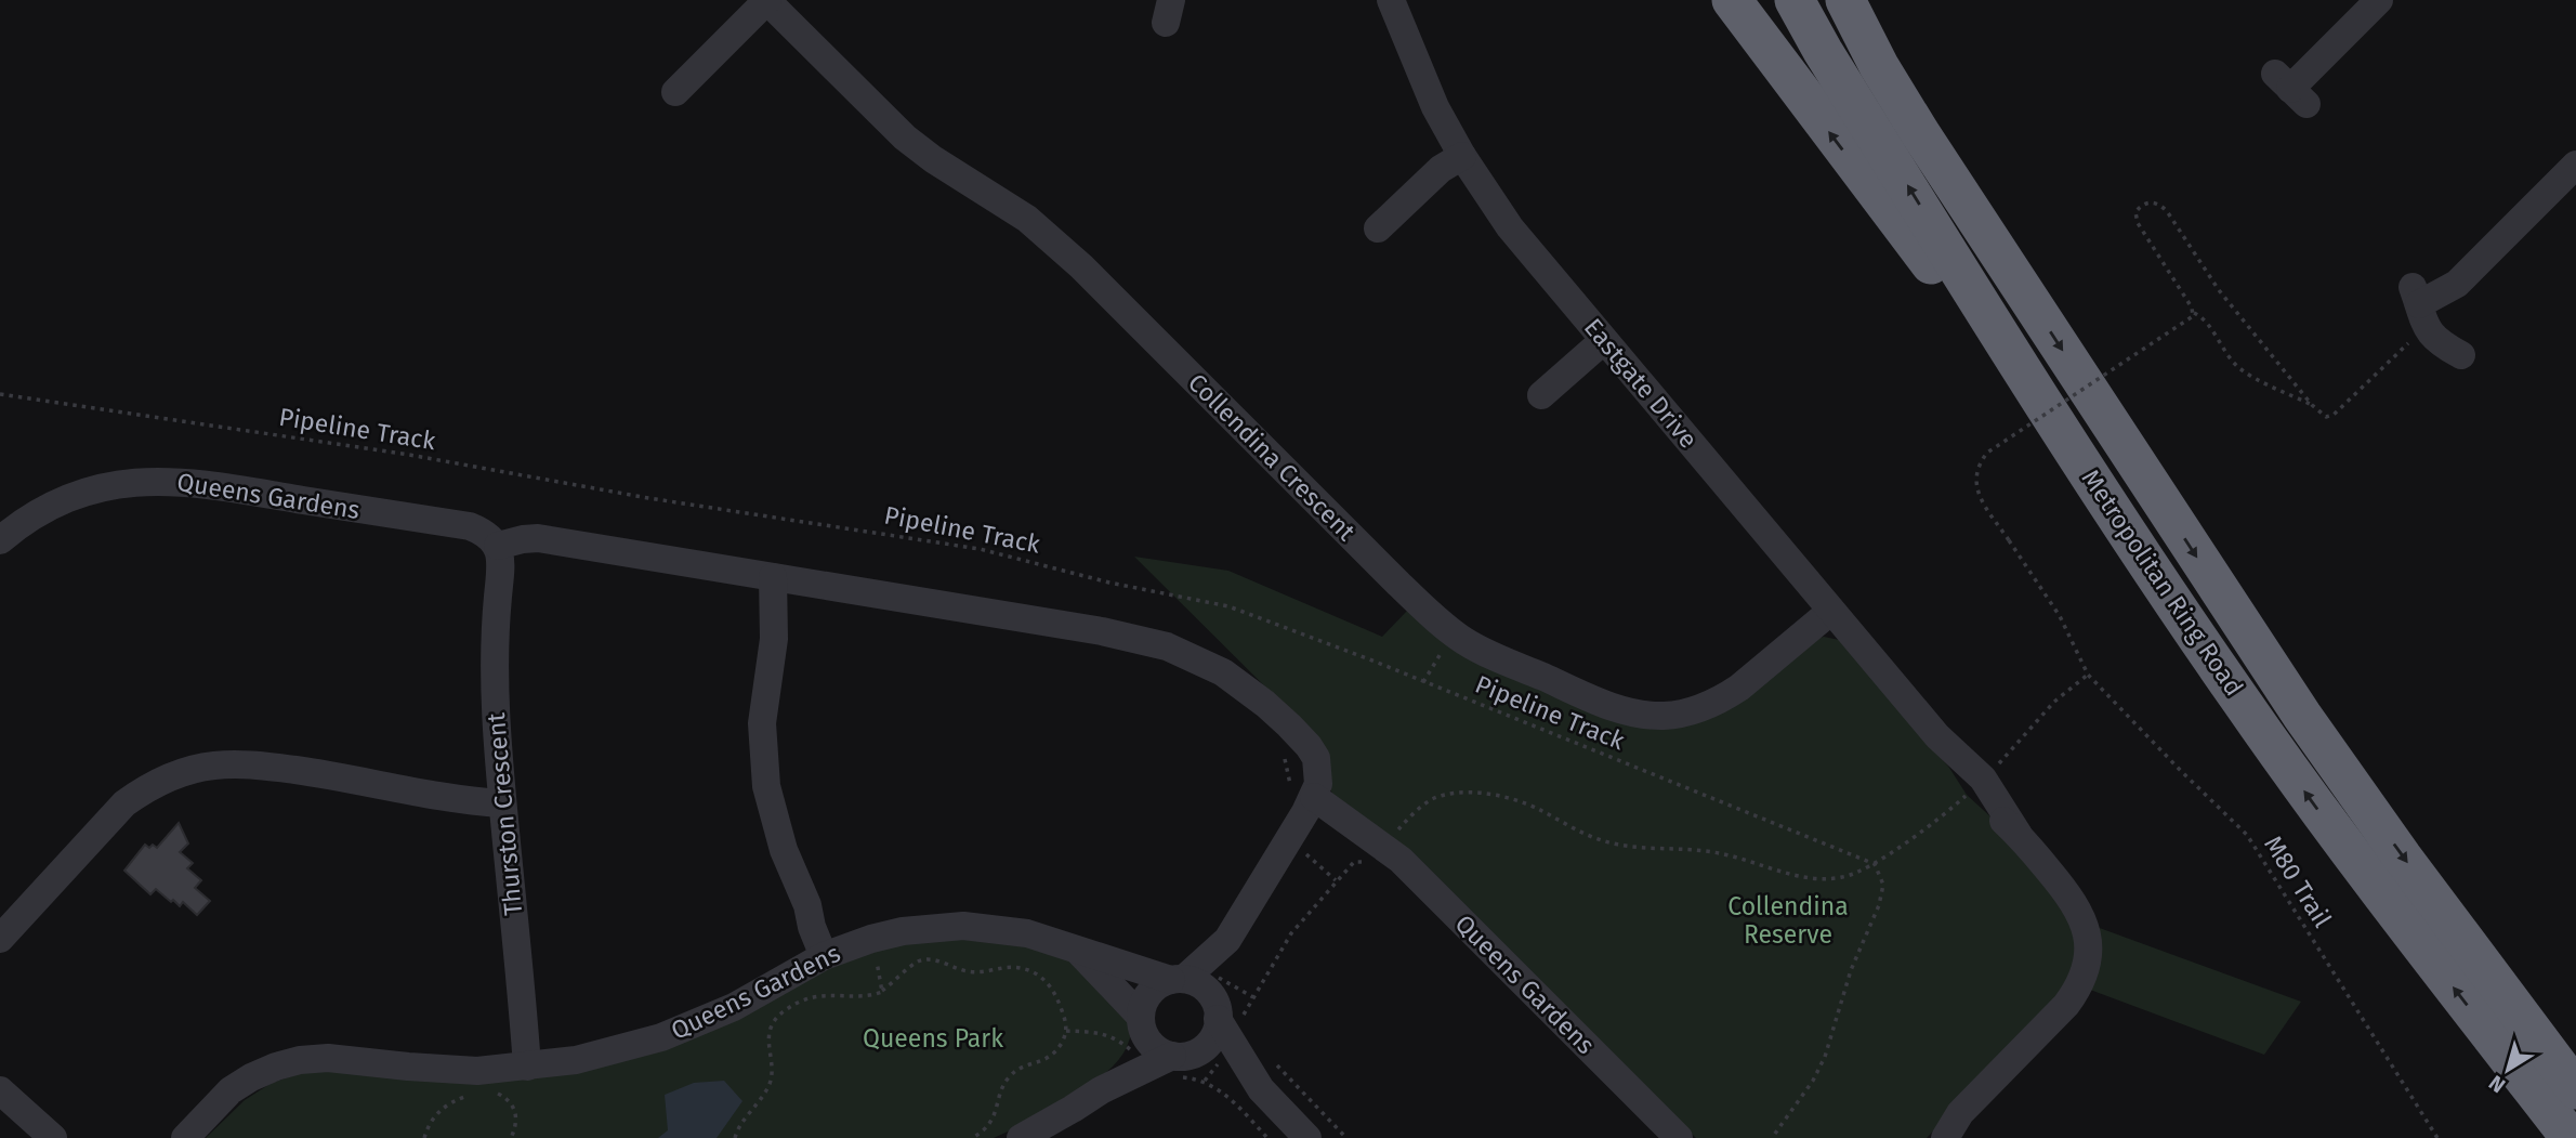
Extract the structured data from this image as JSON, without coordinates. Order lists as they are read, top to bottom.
{
  "streets": {
    "highway": ["Metropolitan Ring Road"],
    "street": [
      "Eastgate Drive",
      "Collendina Crescent",
      "Queens Gardens",
      "Thurston Crescent"
    ],
    "path": ["Pipeline Track", "M80 Trail"]
  },
  "crossings": [
    ["Eastgate Drive", "Collendina Crescent"],
    ["Queens Gardens", "Thurston Crescent"]
  ],
  "parks": ["Collendina Reserve", "Queens Park"],
  "north": "bottom left"
}
